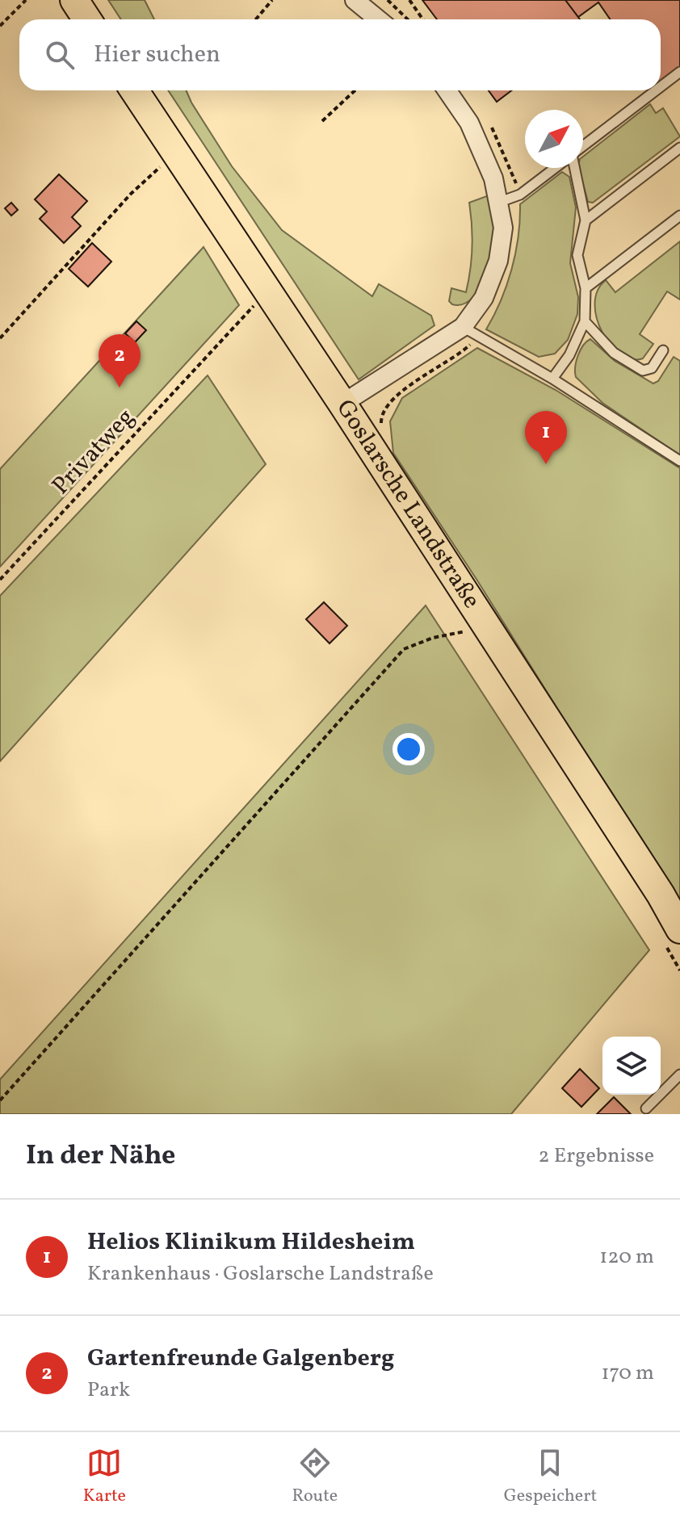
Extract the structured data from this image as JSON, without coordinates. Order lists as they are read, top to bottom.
{
  "streets": {
    "main road": ["Goslarsche Landstraße"],
    "path": ["Privatweg"]
  },
  "crossings": [
    ["Privatweg", "Goslarsche Landstraße"]
  ],
  "north": "top right",
  "page": {
    "search": "Hier suchen",
    "pins": ["2", "1"],
    "heading": ["In der Nähe", "2 Ergebnisse"],
    "list": [
      {
        "mark": "1",
        "name": "Helios Klinikum Hildesheim",
        "note": "Krankenhaus · Goslarsche Landstraße",
        "value": "120 m"
      },
      {
        "mark": "2",
        "name": "Gartenfreunde Galgenberg",
        "note": "Park",
        "value": "170 m"
      }
    ],
    "nav": ["Karte", "Route", "Gespeichert"]
  }
}
